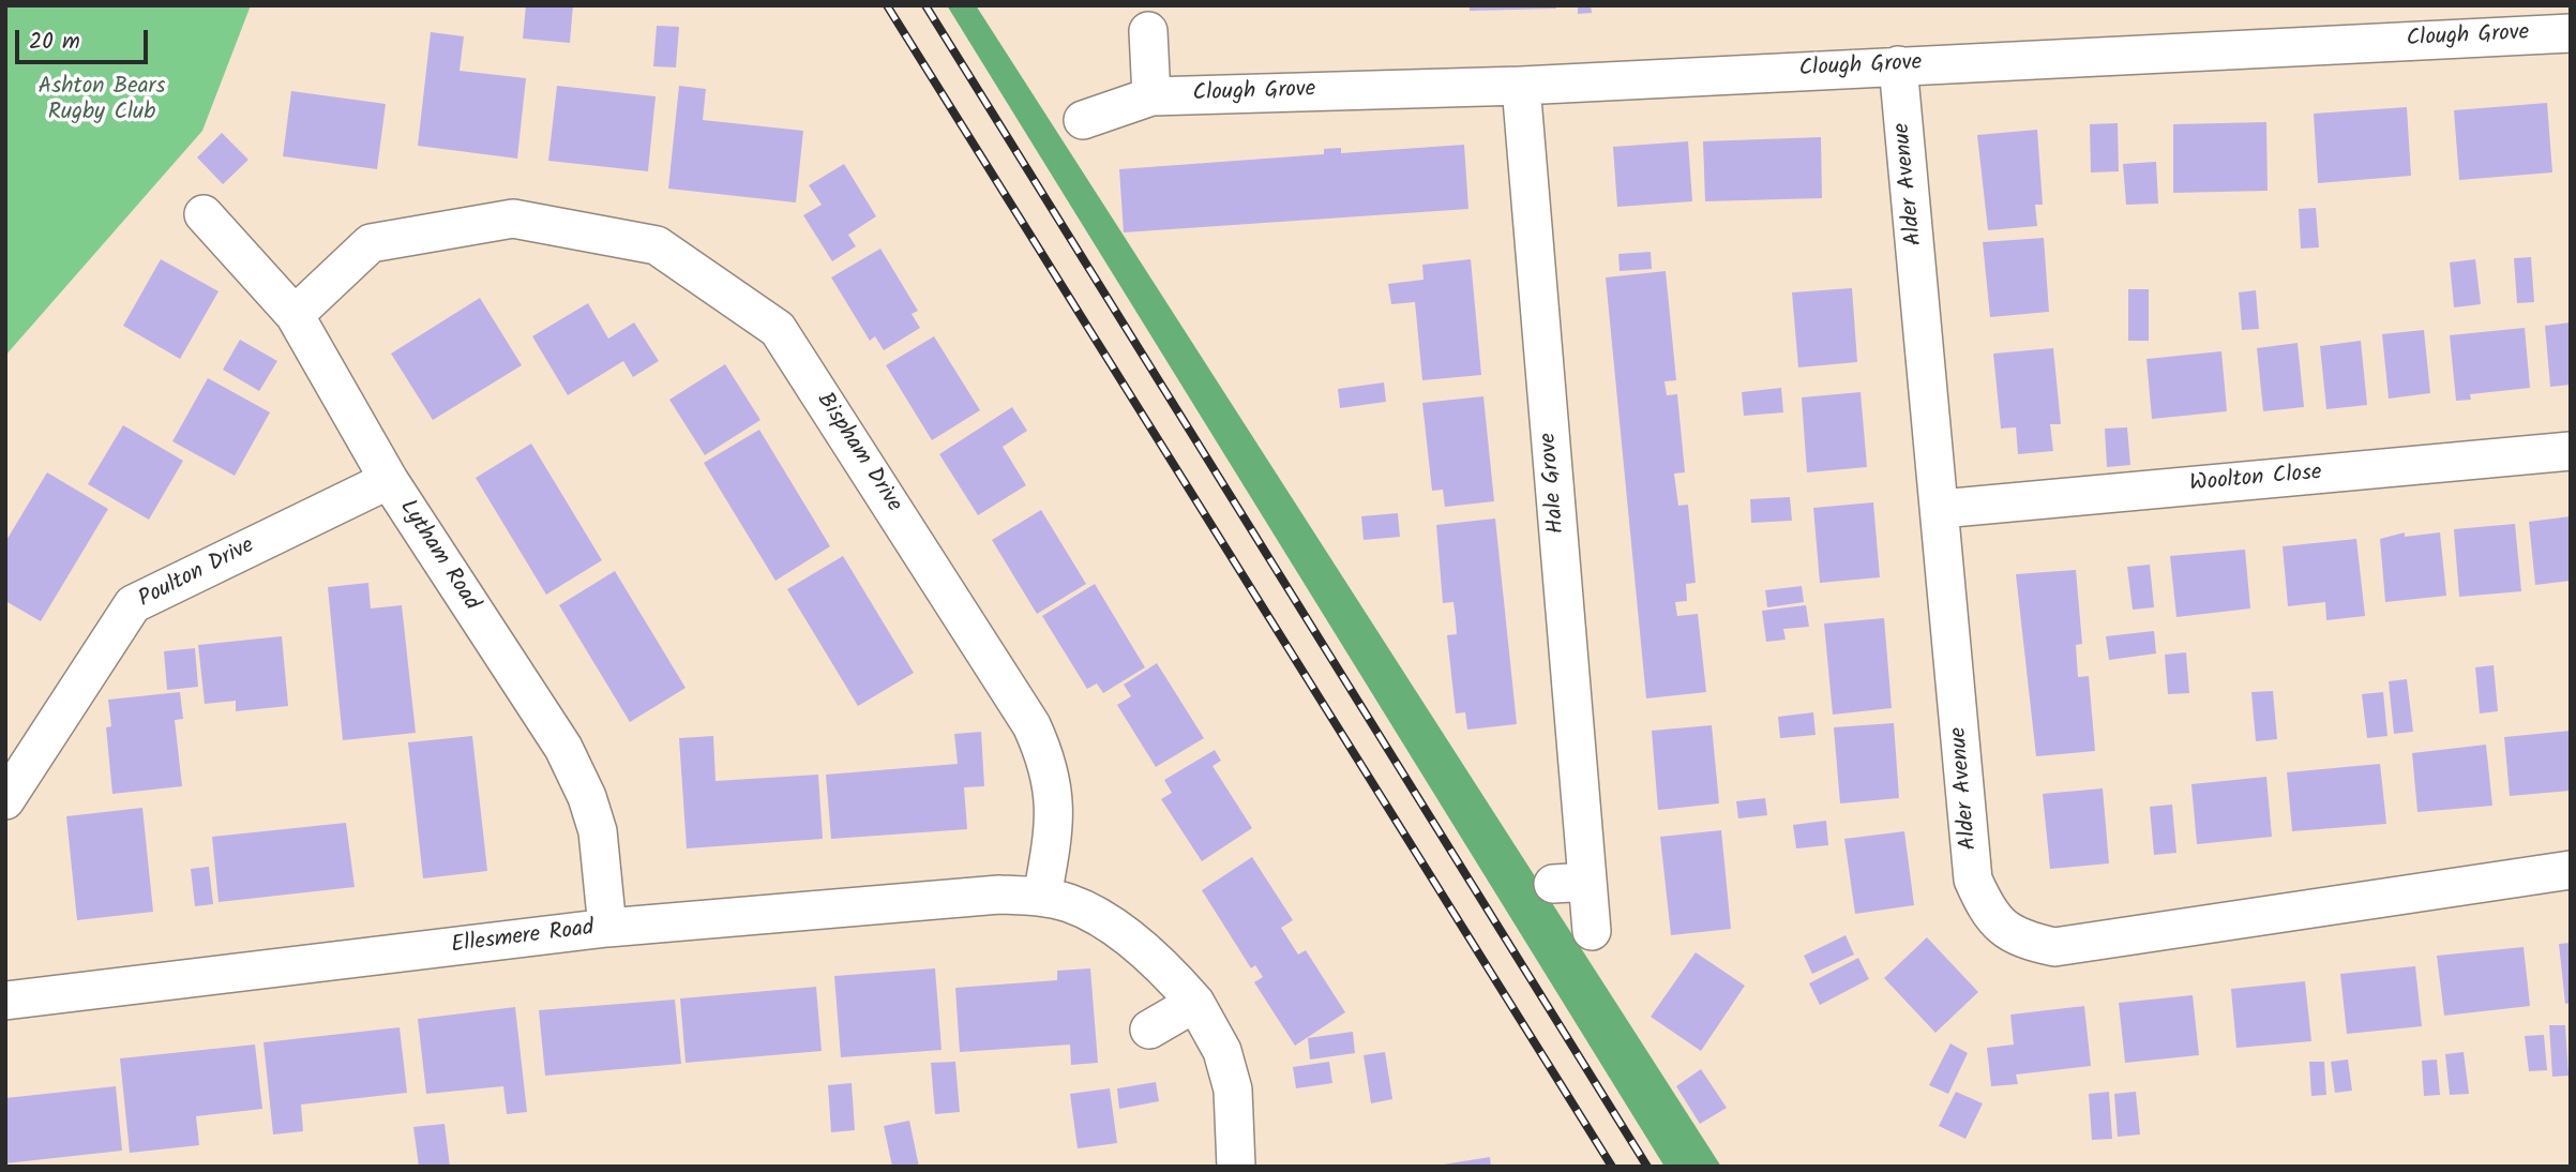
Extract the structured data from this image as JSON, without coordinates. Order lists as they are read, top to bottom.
{
  "streets": {
    "street": [
      "Clough Grove",
      "Alder Avenue",
      "Bispham Drive",
      "Woolton Close",
      "Hale Grove",
      "Lytham Road",
      "Poulton Drive",
      "Ellesmere Road"
    ]
  },
  "crossings": [
    ["Clough Grove", "Alder Avenue"],
    ["Clough Grove", "Hale Grove"],
    ["Alder Avenue", "Woolton Close"],
    ["Bispham Drive", "Lytham Road"],
    ["Bispham Drive", "Ellesmere Road"],
    ["Lytham Road", "Poulton Drive"],
    ["Lytham Road", "Ellesmere Road"]
  ],
  "parks": ["Ashton Bears Rugby Club"],
  "scale_bar": "20 m"
}
